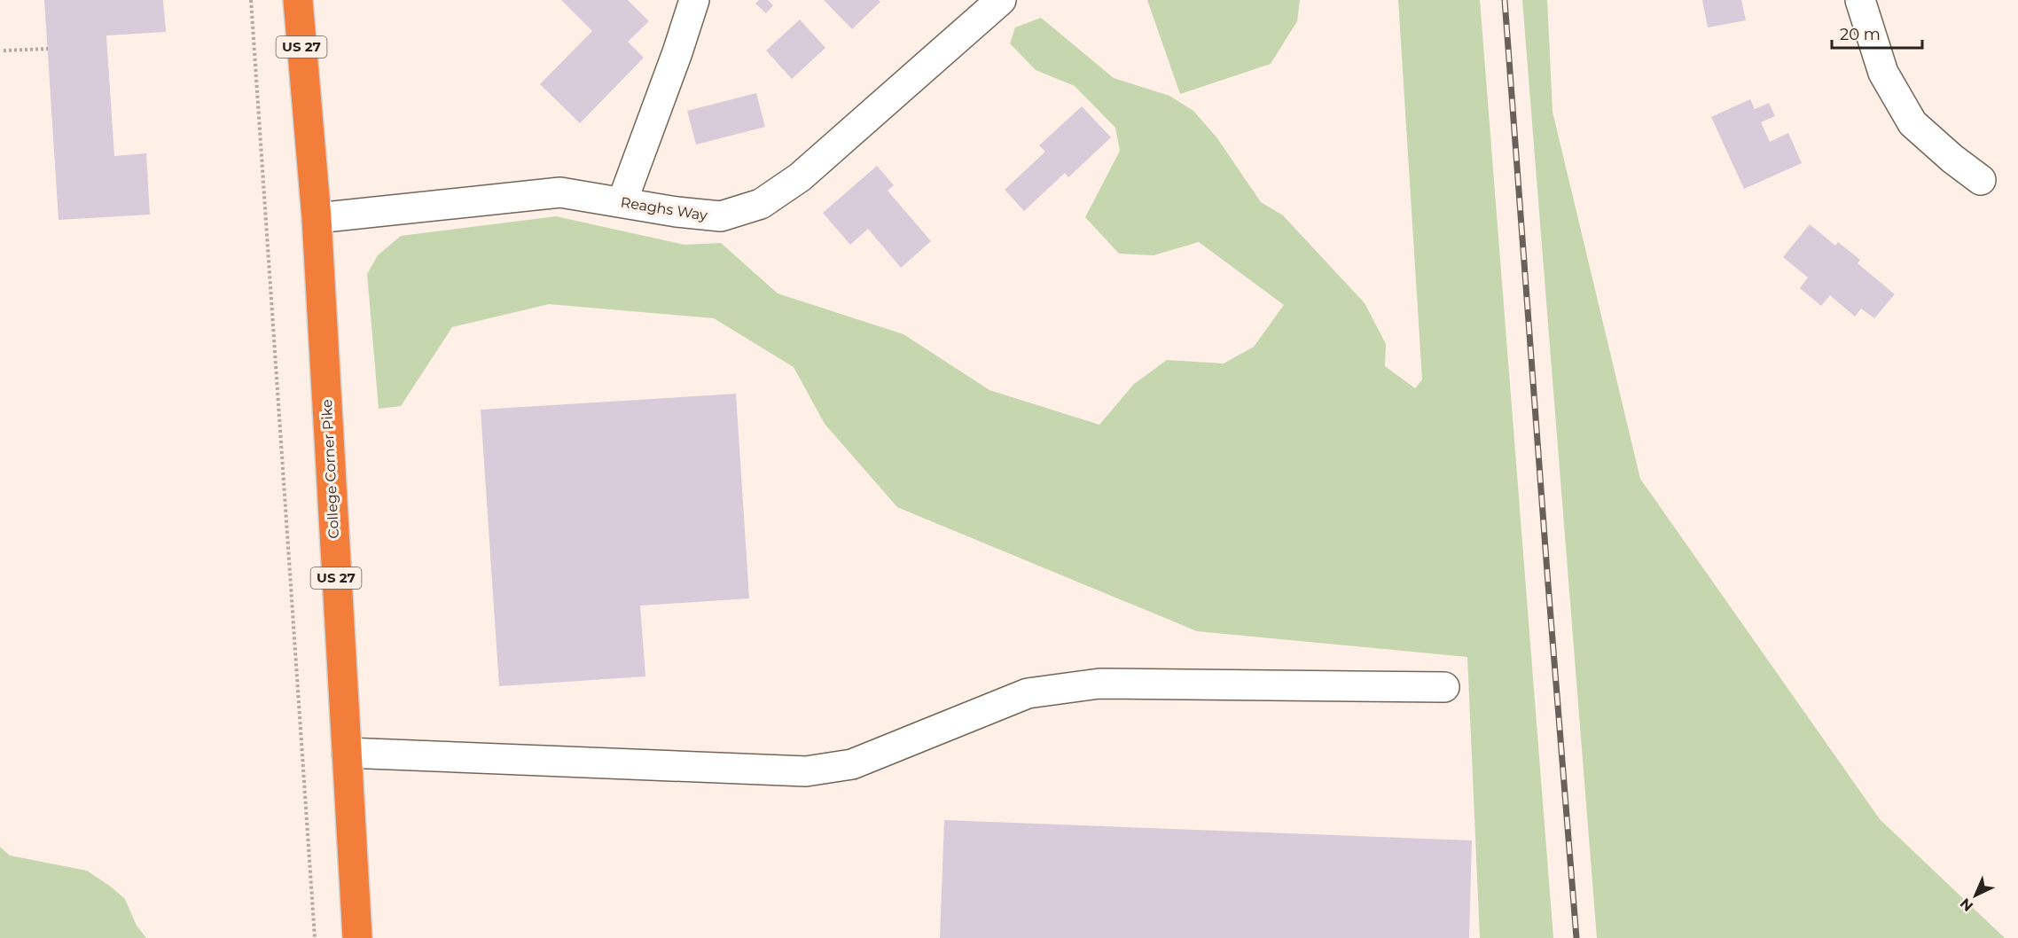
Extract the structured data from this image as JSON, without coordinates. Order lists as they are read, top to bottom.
{
  "streets": {
    "highway": ["US 27", "College Corner Pike"],
    "street": ["Reaghs Way"]
  },
  "crossings": [
    ["Reaghs Way", "College Corner Pike"]
  ],
  "scale_bar": "20 m",
  "north": "bottom left"
}
